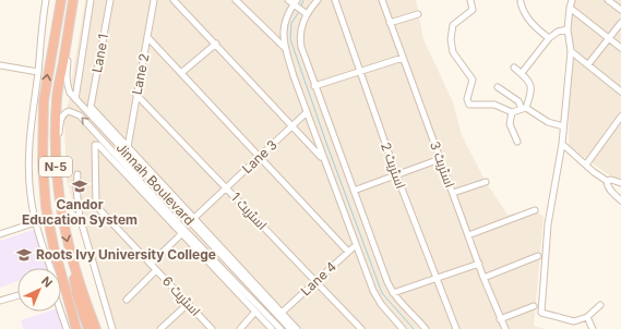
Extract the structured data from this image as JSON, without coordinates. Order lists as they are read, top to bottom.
{
  "streets": {
    "highway": ["N-5"],
    "street": [
      "Lane 1",
      "Lane 2",
      "Lane 3",
      "اسٹریٹ 3",
      "اسٹریٹ 2",
      "Jinnah Boulevard",
      "اسٹریٹ 1",
      "Lane 4",
      "اسٹریٹ 6"
    ]
  },
  "crossings": [
    ["Lane 1", "Lane 2"],
    ["Lane 2", "اسٹریٹ 1"],
    ["Lane 3", "اسٹریٹ 1"],
    ["N-5", "Jinnah Boulevard"],
    ["Jinnah Boulevard", "اسٹریٹ 6"],
    ["اسٹریٹ 1", "Lane 4"]
  ],
  "places": {
    "school or university": ["Candor Education System", "Roots Ivy University College"]
  },
  "north": "top right"
}
